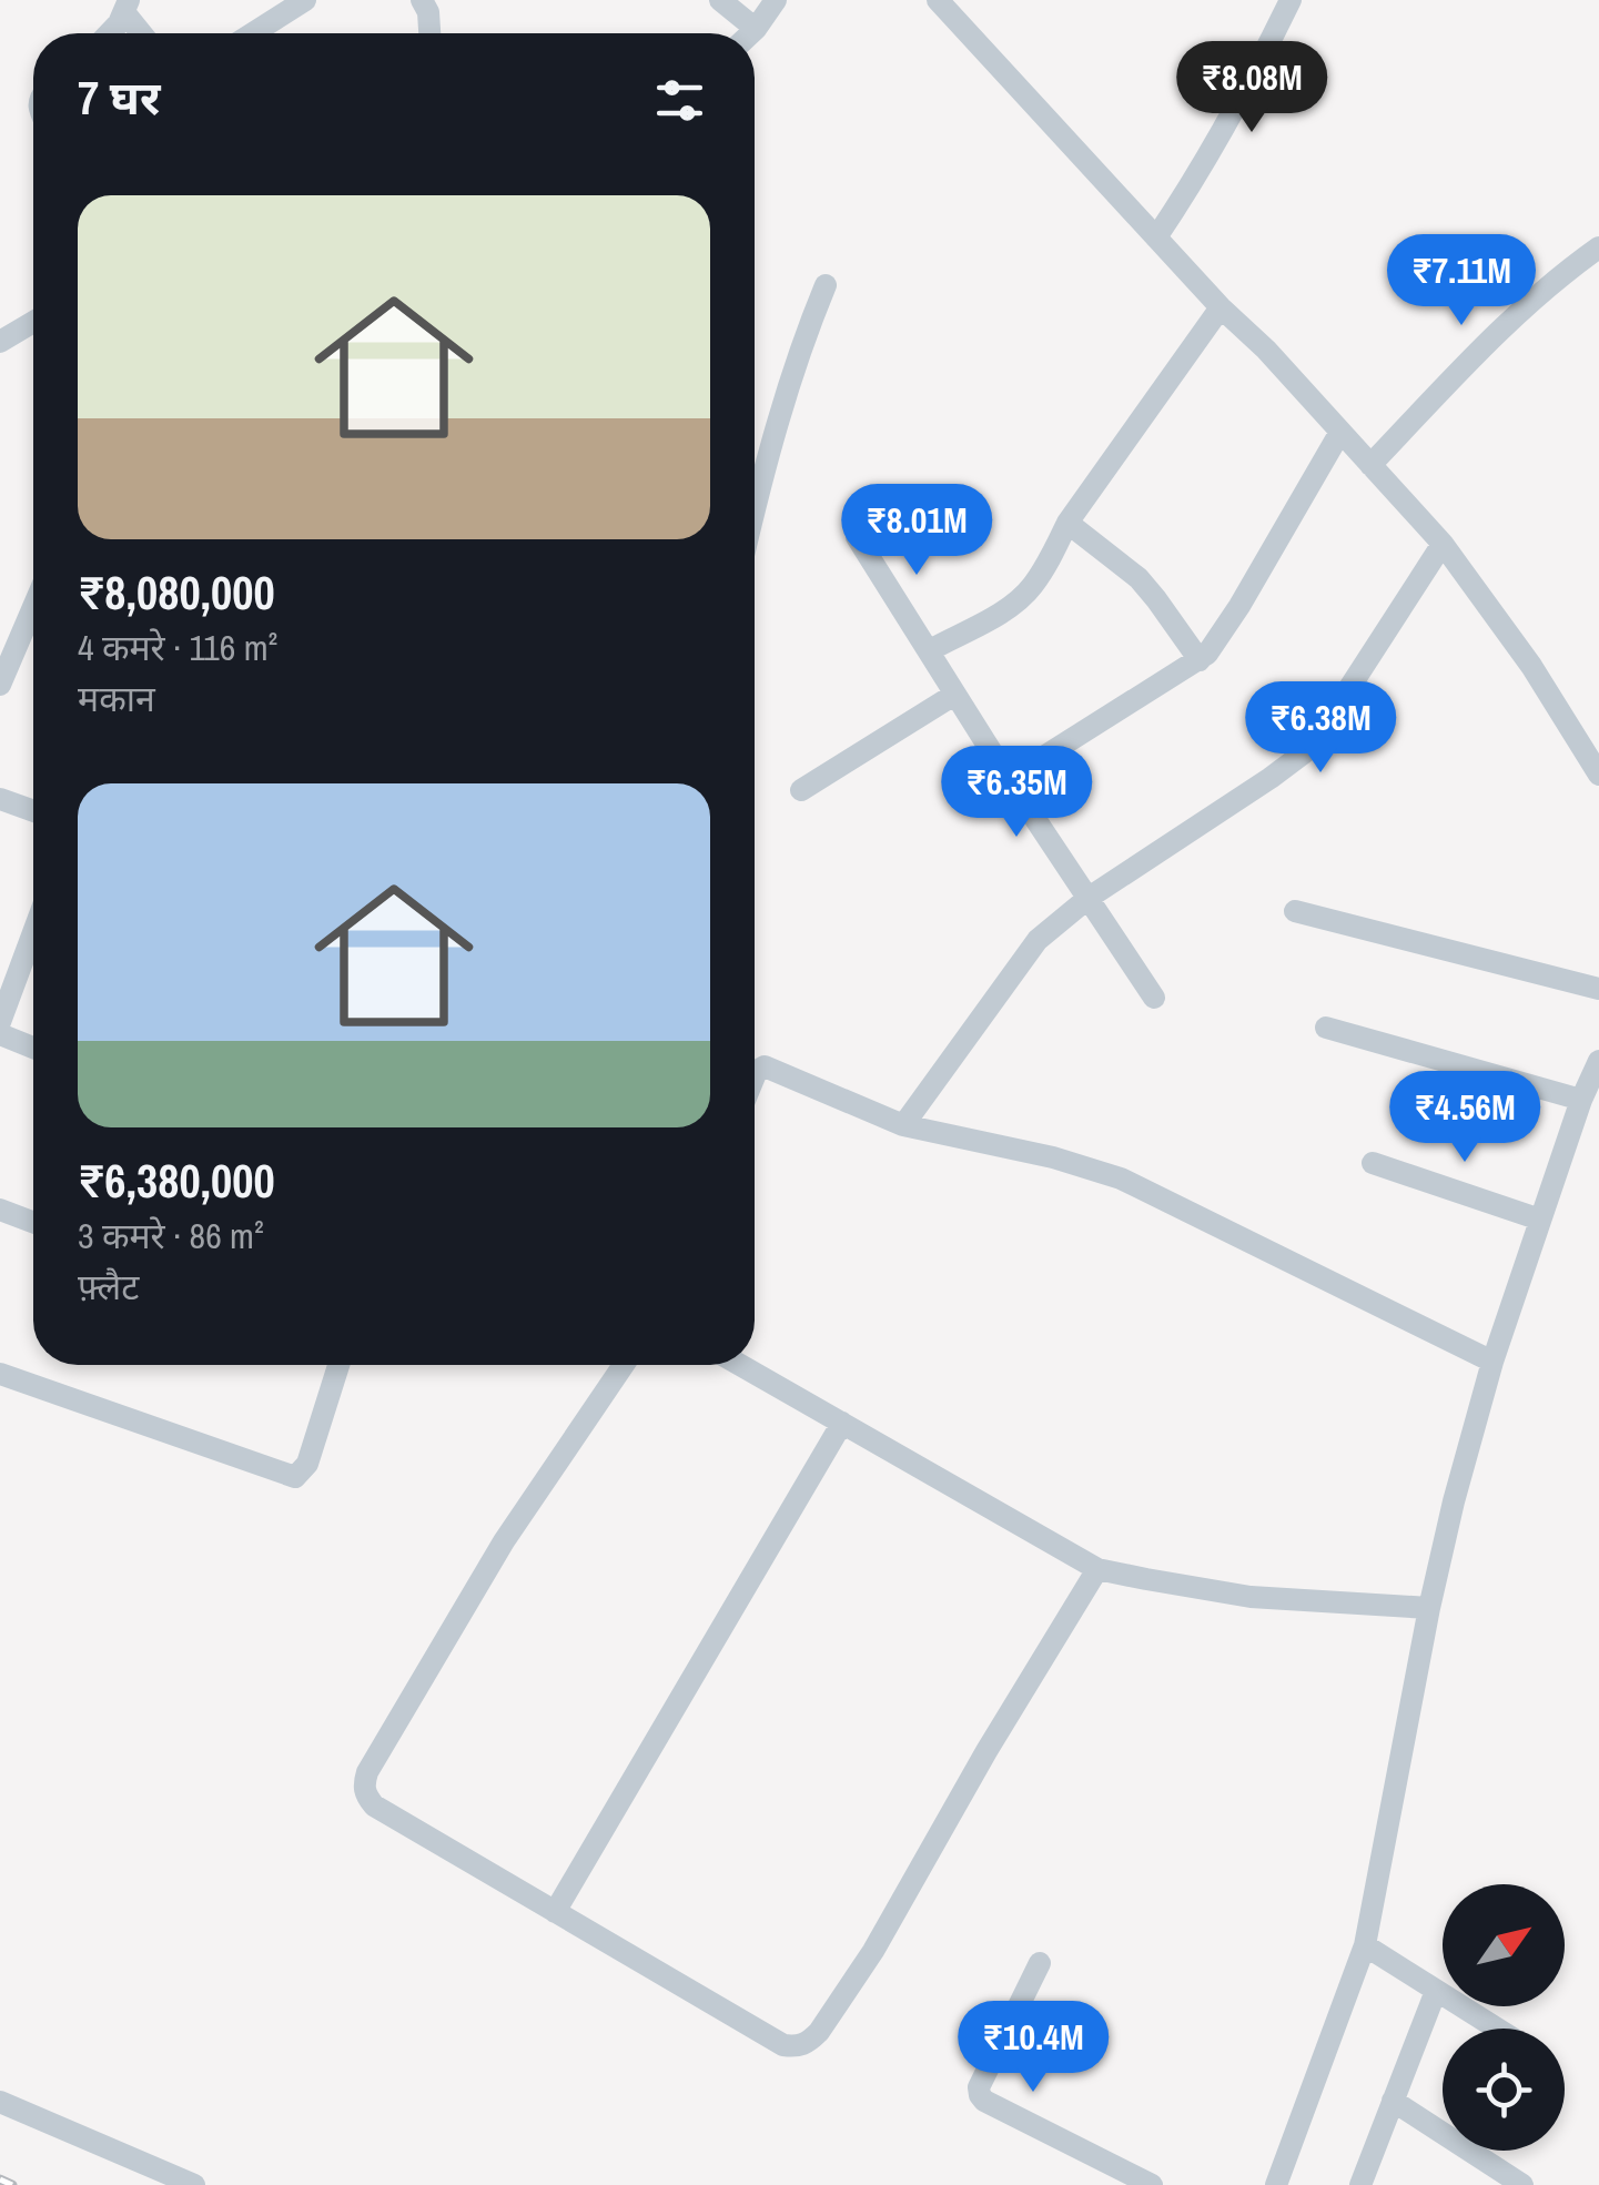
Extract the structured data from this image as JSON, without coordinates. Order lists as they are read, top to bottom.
{
  "north": "top right",
  "page": {
    "heading": "7 घर",
    "price": [
      "₹8.08M",
      "₹7.11M",
      "₹8.01M",
      "₹6.38M",
      "₹6.35M",
      "₹4.56M",
      "₹10.4M"
    ],
    "list": [
      {
        "name": "₹8,080,000",
        "note": "4 कमरे · 116 m² · मकान"
      },
      {
        "name": "₹6,380,000",
        "note": "3 कमरे · 86 m² · फ़्लैट"
      }
    ]
  }
}
